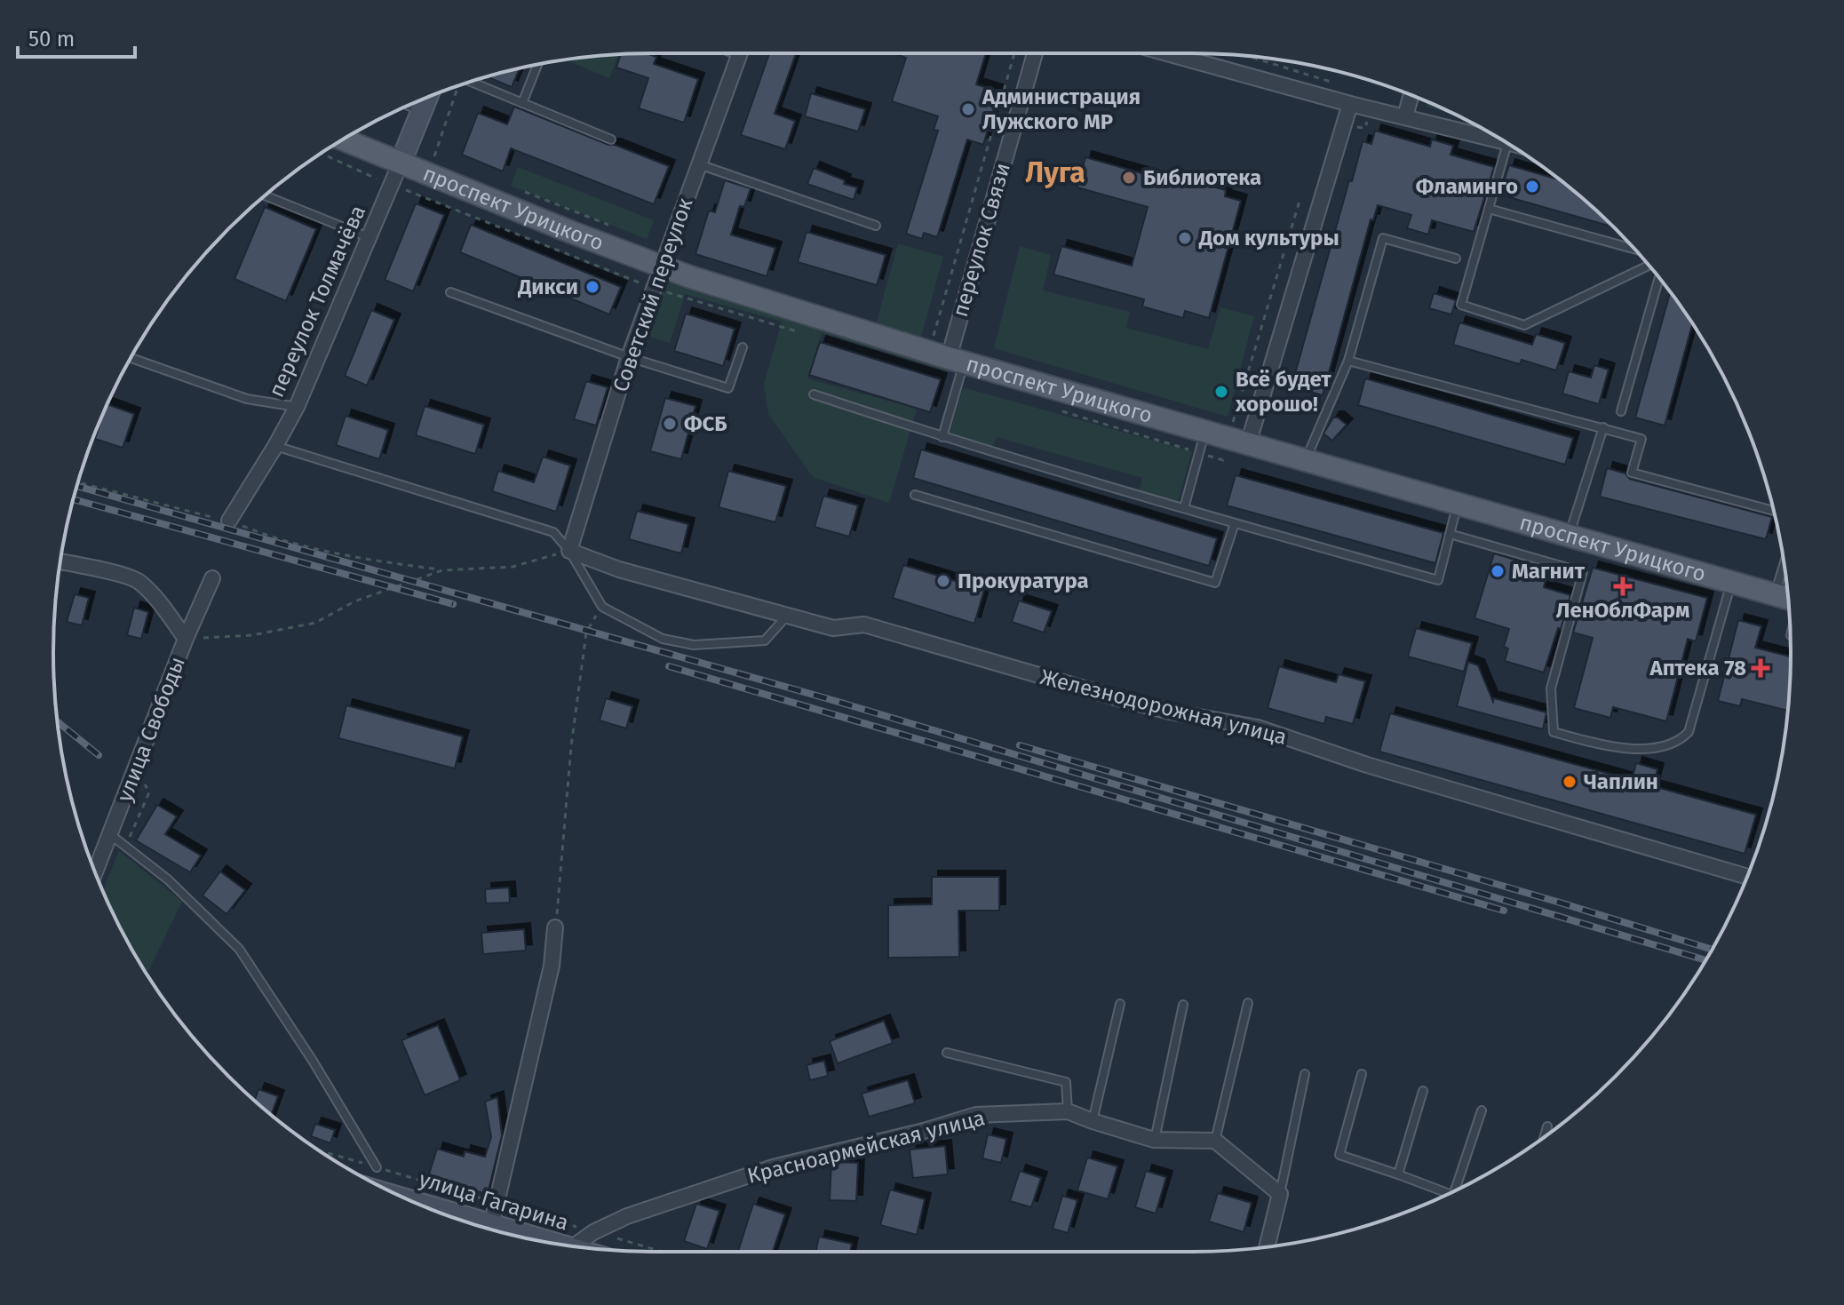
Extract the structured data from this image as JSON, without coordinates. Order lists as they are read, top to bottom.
{
  "streets": {
    "main road": ["проспект Урицкого"],
    "street": [
      "переулок Связи",
      "Советский переулок",
      "переулок Толмачёва",
      "Железнодорожная улица",
      "улица Свободы",
      "Красноармейская улица"
    ]
  },
  "crossings": [
    ["проспект Урицкого", "переулок Связи"],
    ["проспект Урицкого", "Советский переулок"],
    ["проспект Урицкого", "переулок Толмачёва"],
    ["Советский переулок", "Железнодорожная улица"]
  ],
  "districts": ["Луга"],
  "places": {
    "other": [
      "Администрация Лужского МР",
      "Библиотека",
      "Фламинго",
      "Дом культуры",
      "Дикси",
      "Всё будет хорошо!",
      "ФСБ",
      "Магнит",
      "Прокуратура",
      "Чаплин"
    ],
    "health": ["ЛенОблФарм", "Аптека 78"]
  },
  "scale_bar": "50 m"
}
